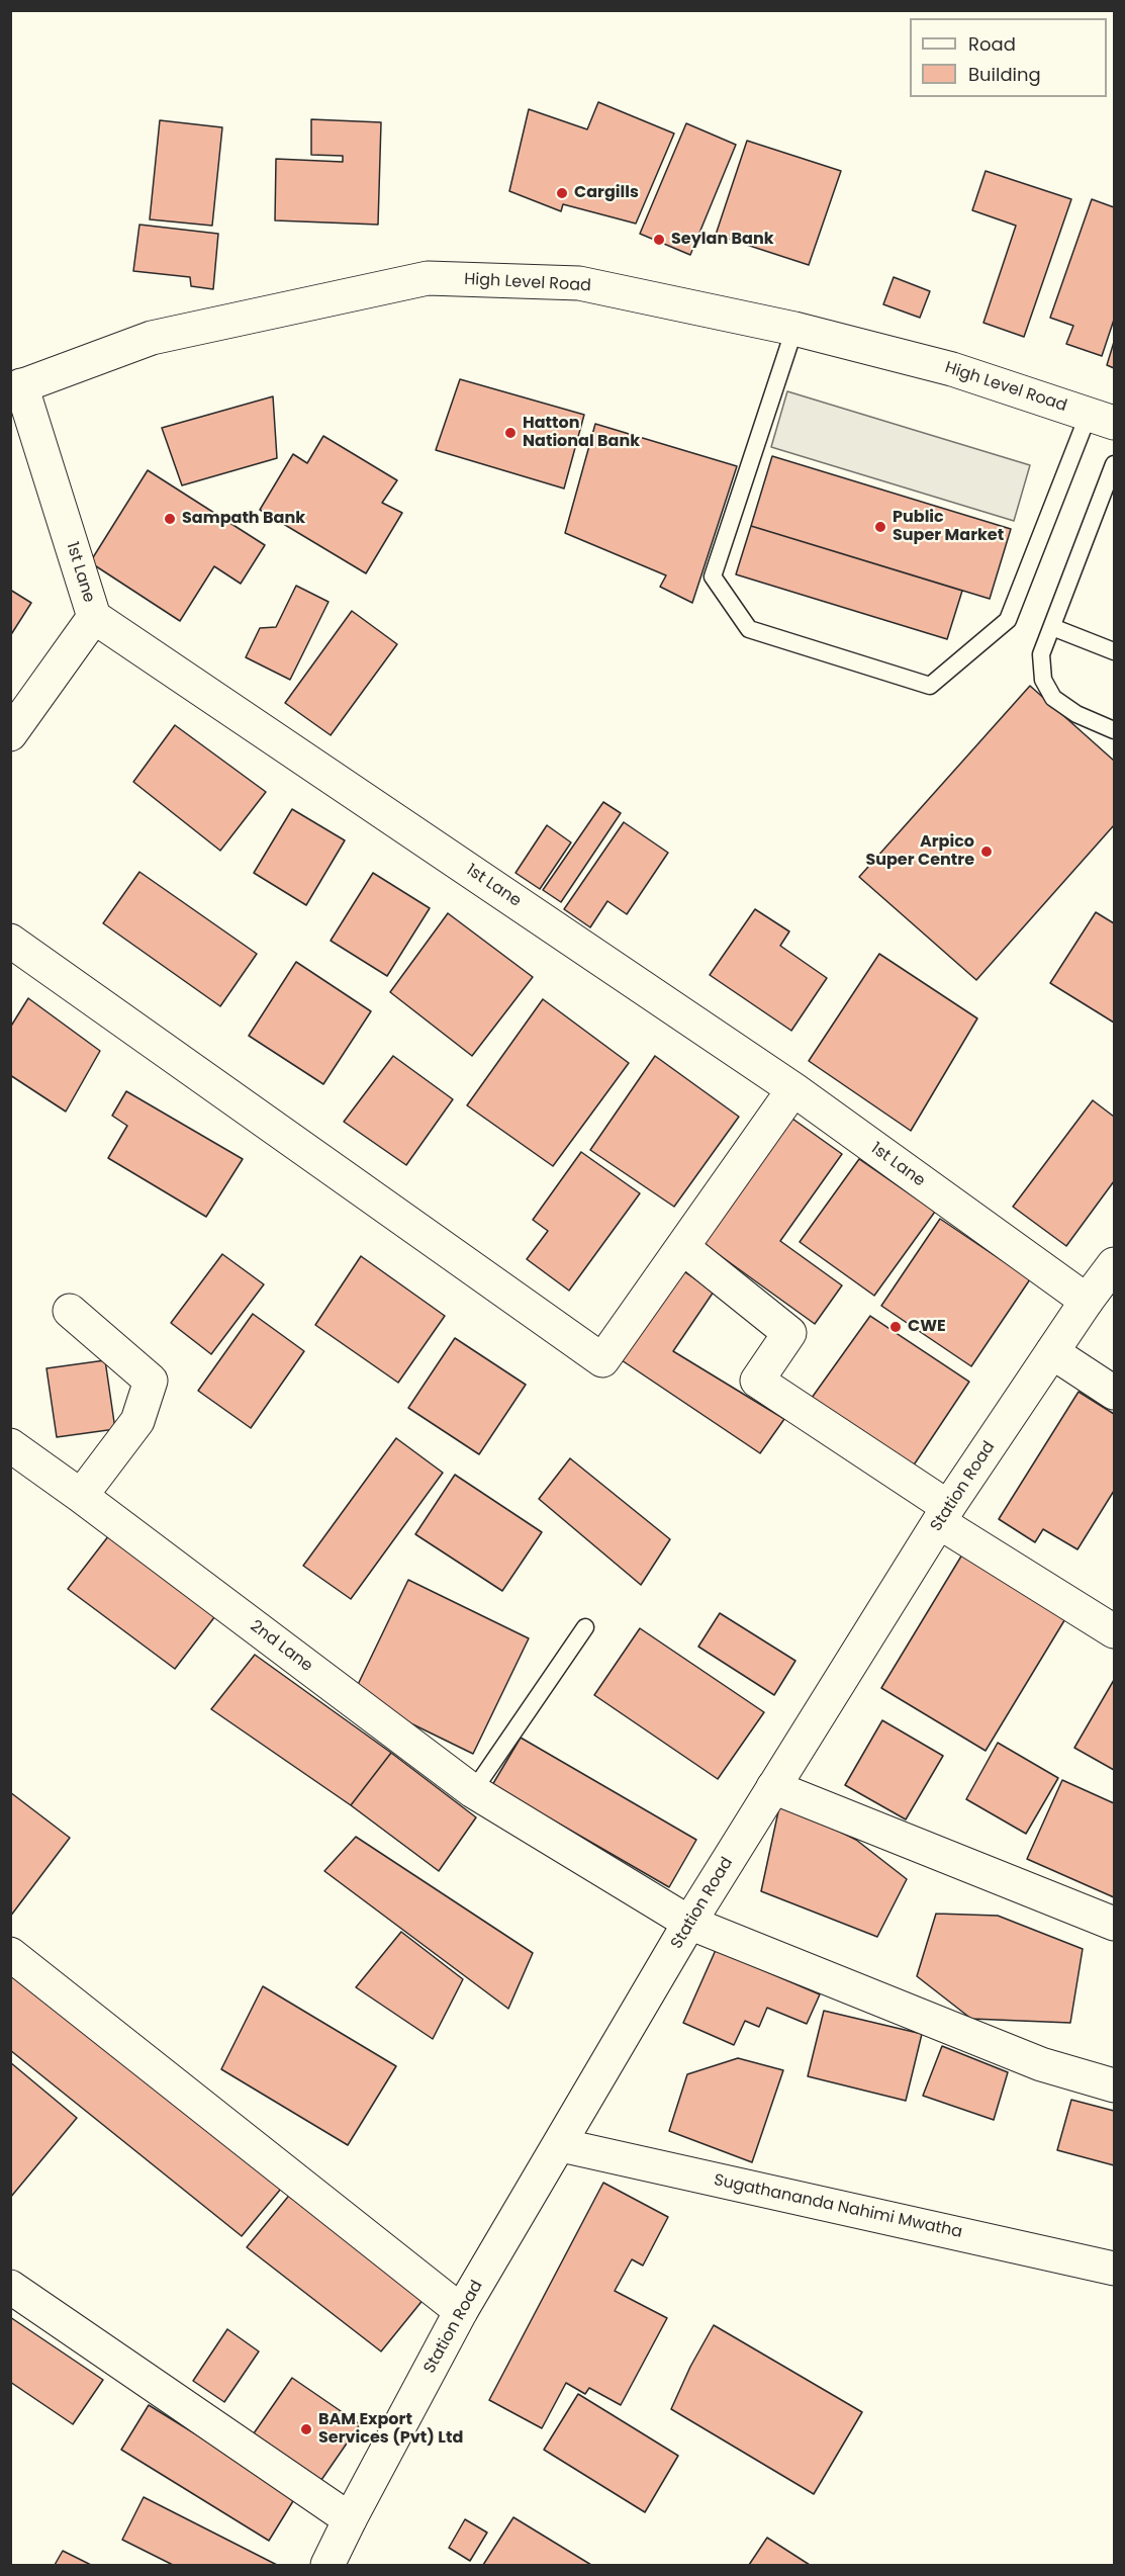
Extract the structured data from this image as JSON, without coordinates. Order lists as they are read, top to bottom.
{
  "streets": {
    "main road": [
      "High Level Road",
      "1st Lane",
      "Station Road",
      "2nd Lane",
      "Sugathananda Nahimi Mwatha"
    ]
  },
  "crossings": [
    ["High Level Road", "1st Lane"],
    ["1st Lane", "Station Road"],
    ["Station Road", "2nd Lane"],
    ["Station Road", "Sugathananda Nahimi Mwatha"]
  ],
  "places": [
    "Cargills",
    "Seylan Bank",
    "Hatton National Bank",
    "Sampath Bank",
    "Public Super Market",
    "Arpico Super Centre",
    "CWE",
    "BAM Export Services (Pvt) Ltd"
  ],
  "legend": ["Road", "Building"]
}
